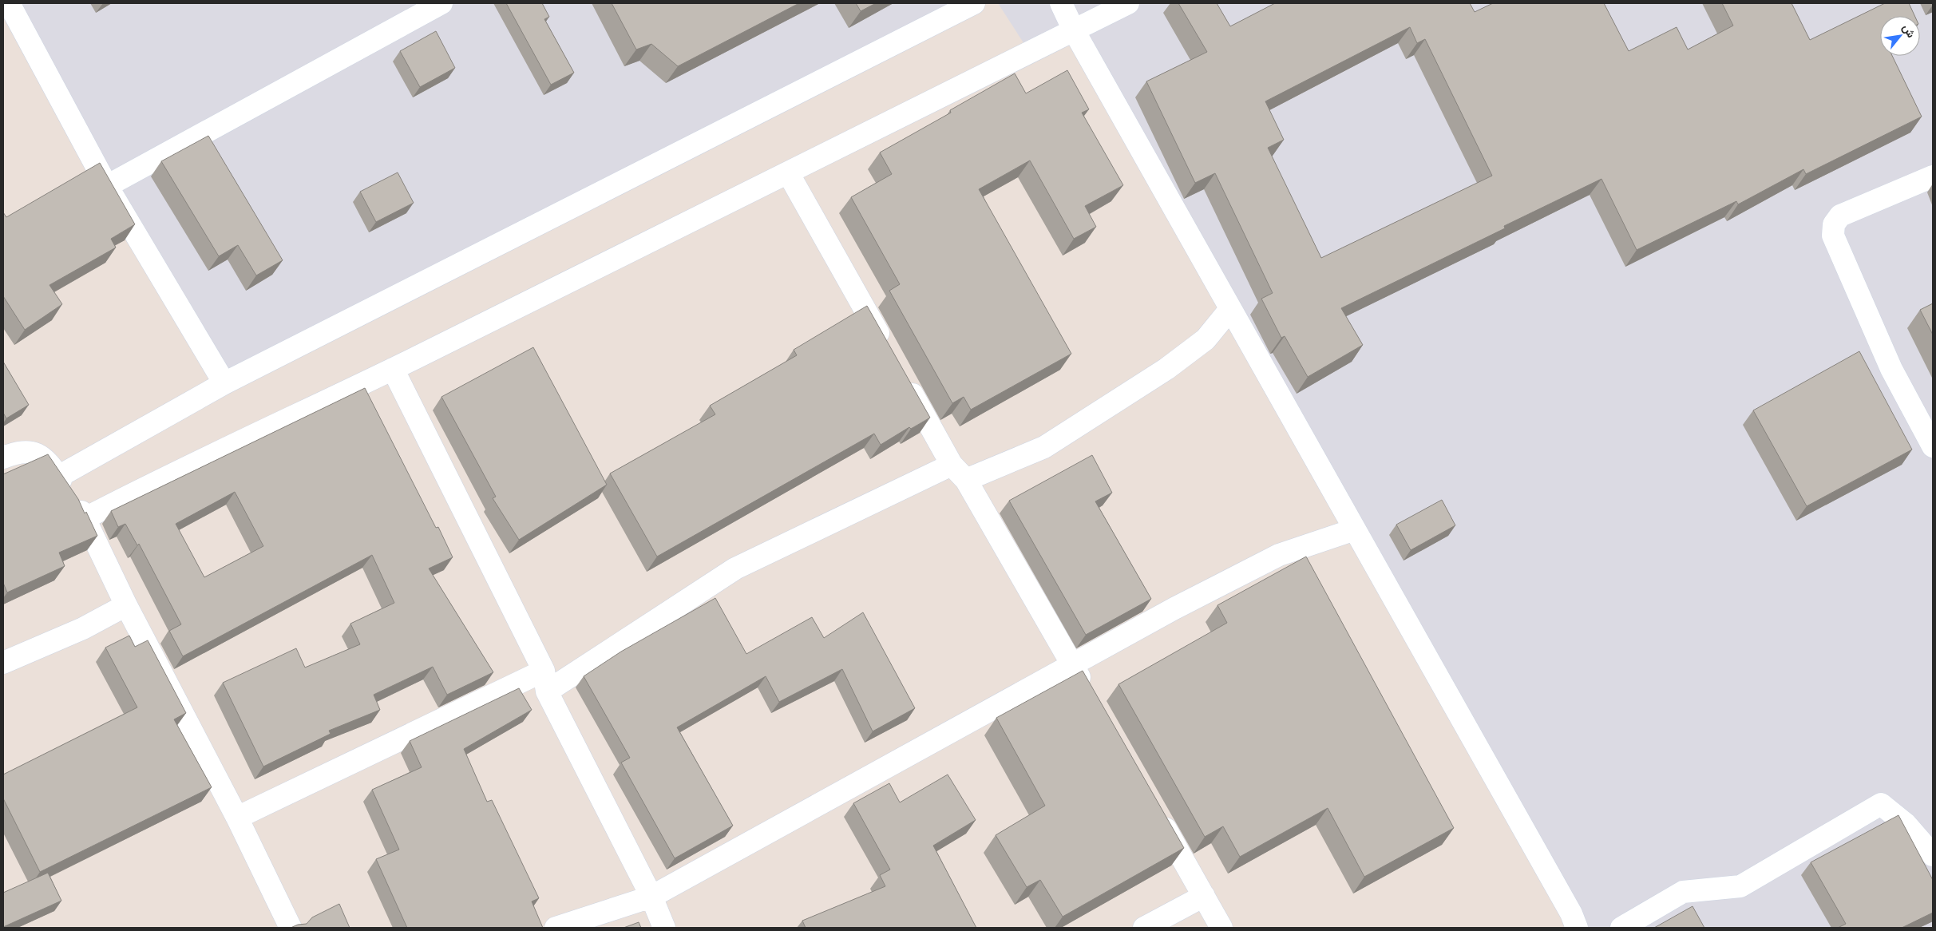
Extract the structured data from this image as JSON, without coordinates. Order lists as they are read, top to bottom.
{
  "north": "top right"
}
